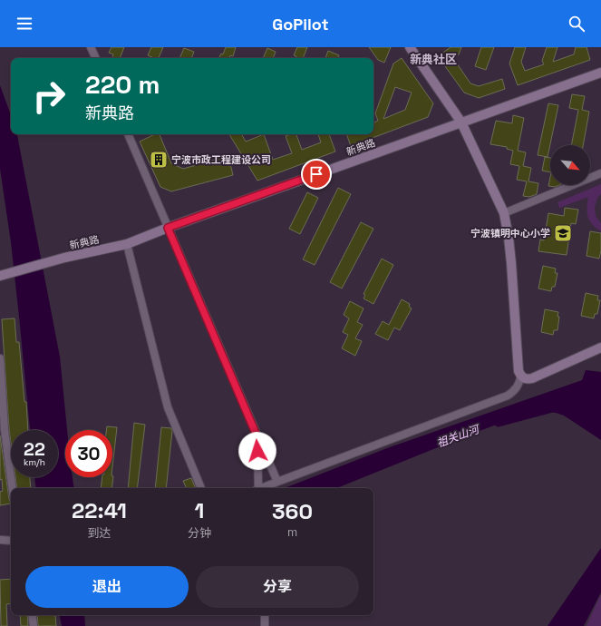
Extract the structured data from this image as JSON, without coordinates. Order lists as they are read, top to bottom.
{
  "streets": {
    "main road": ["新典路"]
  },
  "districts": ["新典社区"],
  "water": ["祖关山河"],
  "places": {
    "building": ["宁波市政工程建设公司"],
    "school or university": ["宁波镇明中心小学"]
  },
  "north": "bottom right",
  "page": {
    "header": "GoPilot",
    "turn": ["220 m", "新典路"],
    "speed": "22 km/h",
    "limit": "30",
    "eta": [
      "22:41",
      "到达",
      "1",
      "分钟",
      "360",
      "m"
    ],
    "buttons": ["退出", "分享"]
  }
}
